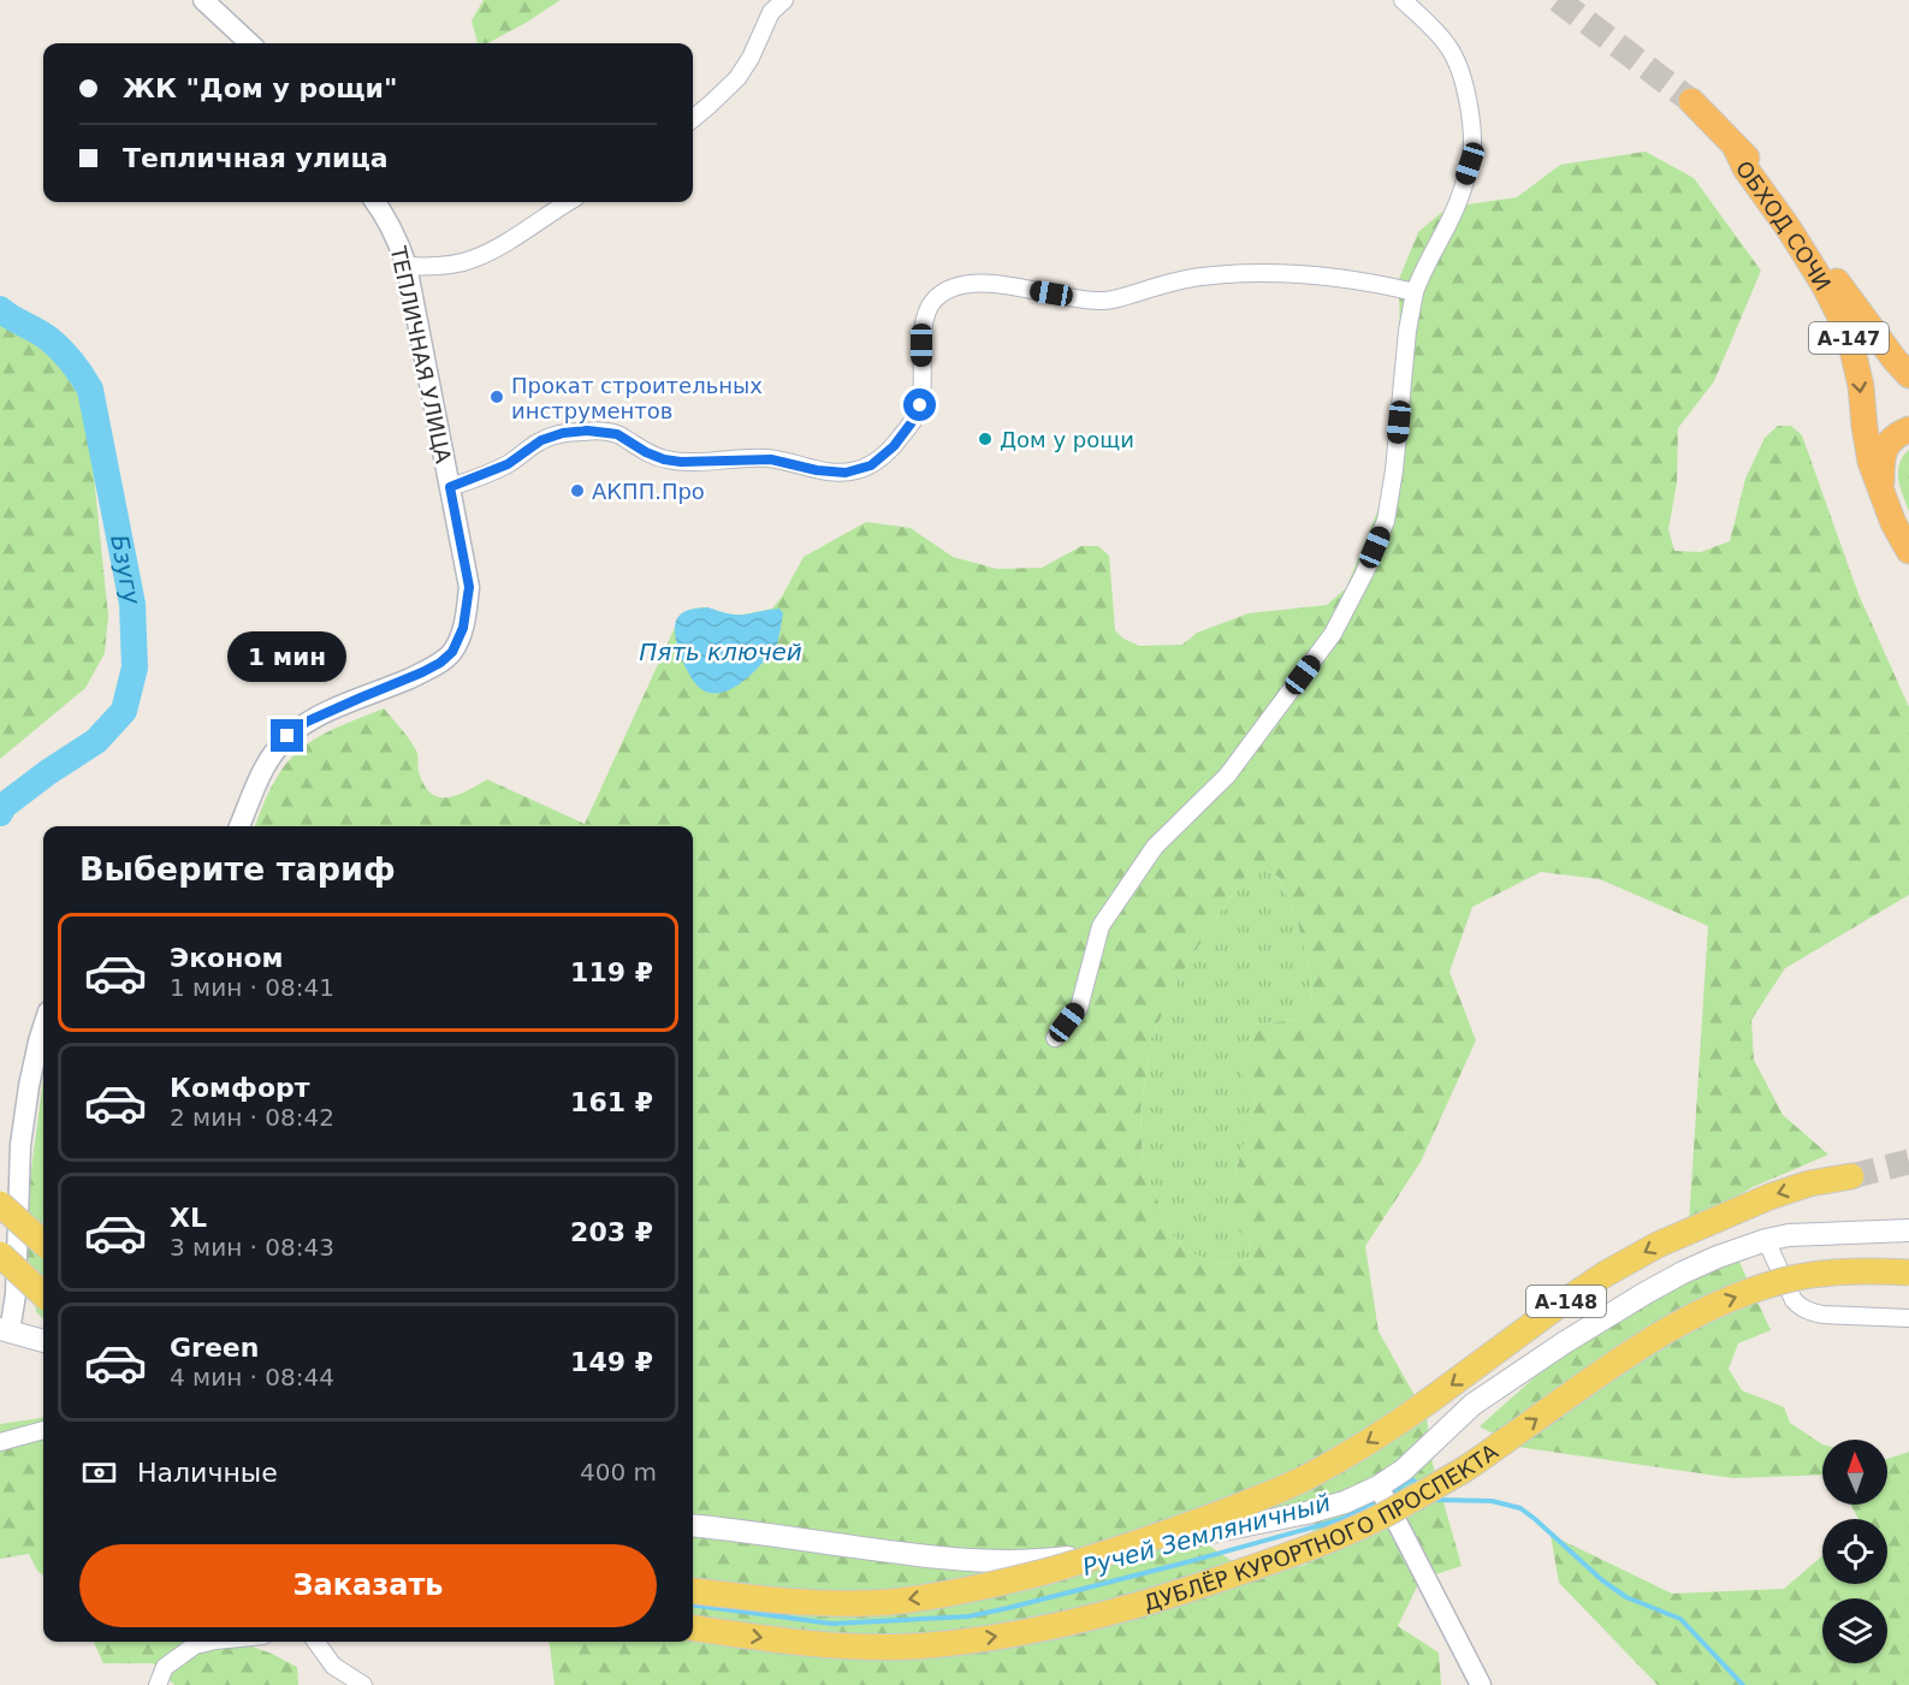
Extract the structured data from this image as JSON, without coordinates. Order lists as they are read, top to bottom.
{
  "streets": {
    "highway": ["ОБХОД СОЧИ", "А-147"],
    "main road": ["А-148", "ДУБЛЁР КУРОРТНОГО ПРОСПЕКТА"],
    "street": ["ТЕПЛИЧНАЯ УЛИЦА"]
  },
  "crossings": [
    ["ОБХОД СОЧИ", "А-147"]
  ],
  "water": ["Бзугу", "Пять ключей", "Ручей Земляничный"],
  "places": ["Прокат строительных инструментов", "Дом у рощи", "АКПП.Про"],
  "north": "top",
  "page": {
    "banner": ["ЖК \"Дом у рощи\"", "Тепличная улица"],
    "bubble": "1 мин",
    "heading": "Выберите тариф",
    "list": [
      {
        "name": "Эконом",
        "note": "1 мин · 08:41",
        "value": "119 ₽"
      },
      {
        "name": "Комфорт",
        "note": "2 мин · 08:42",
        "value": "161 ₽"
      },
      {
        "name": "XL",
        "note": "3 мин · 08:43",
        "value": "203 ₽"
      },
      {
        "name": "Green",
        "note": "4 мин · 08:44",
        "value": "149 ₽"
      }
    ],
    "pay": ["Наличные", "400 m"],
    "buttons": "Заказать"
  }
}
